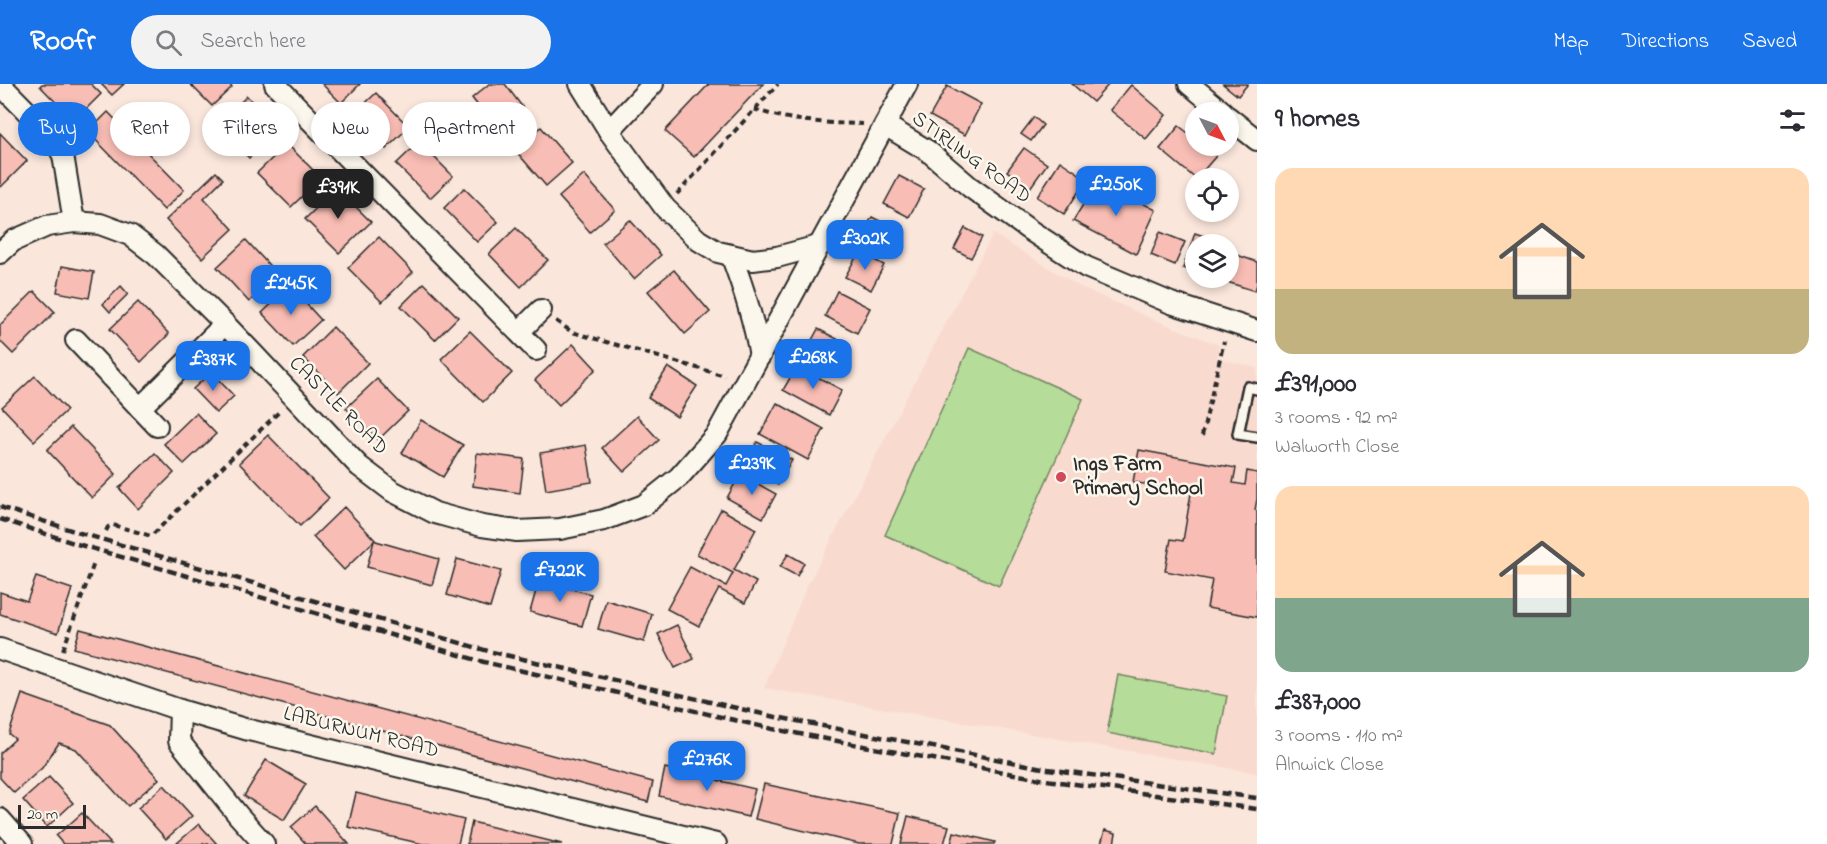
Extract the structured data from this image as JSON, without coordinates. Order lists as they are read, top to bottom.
{
  "streets": {
    "street": ["STIRLING ROAD", "CASTLE ROAD", "LABURNUM ROAD"]
  },
  "crossings": [
    ["STIRLING ROAD", "CASTLE ROAD"]
  ],
  "places": ["Ings Farm Primary School"],
  "scale_bar": "20 m",
  "north": "bottom right",
  "page": {
    "header": "Roofr",
    "search": "Search here",
    "nav": ["Map", "Directions", "Saved"],
    "heading": "9 homes",
    "chip": [
      "Buy",
      "Rent",
      "Filters",
      "New",
      "Apartment"
    ],
    "list": [
      {
        "name": "£391,000",
        "note": "3 rooms · 92 m² · Walworth Close"
      },
      {
        "name": "£387,000",
        "note": "3 rooms · 110 m² · Alnwick Close"
      }
    ],
    "price": [
      "£250K",
      "£391K",
      "£302K",
      "£245K",
      "£268K",
      "£387K",
      "£239K",
      "£722K",
      "£276K"
    ],
    "scale": "20 m"
  }
}
